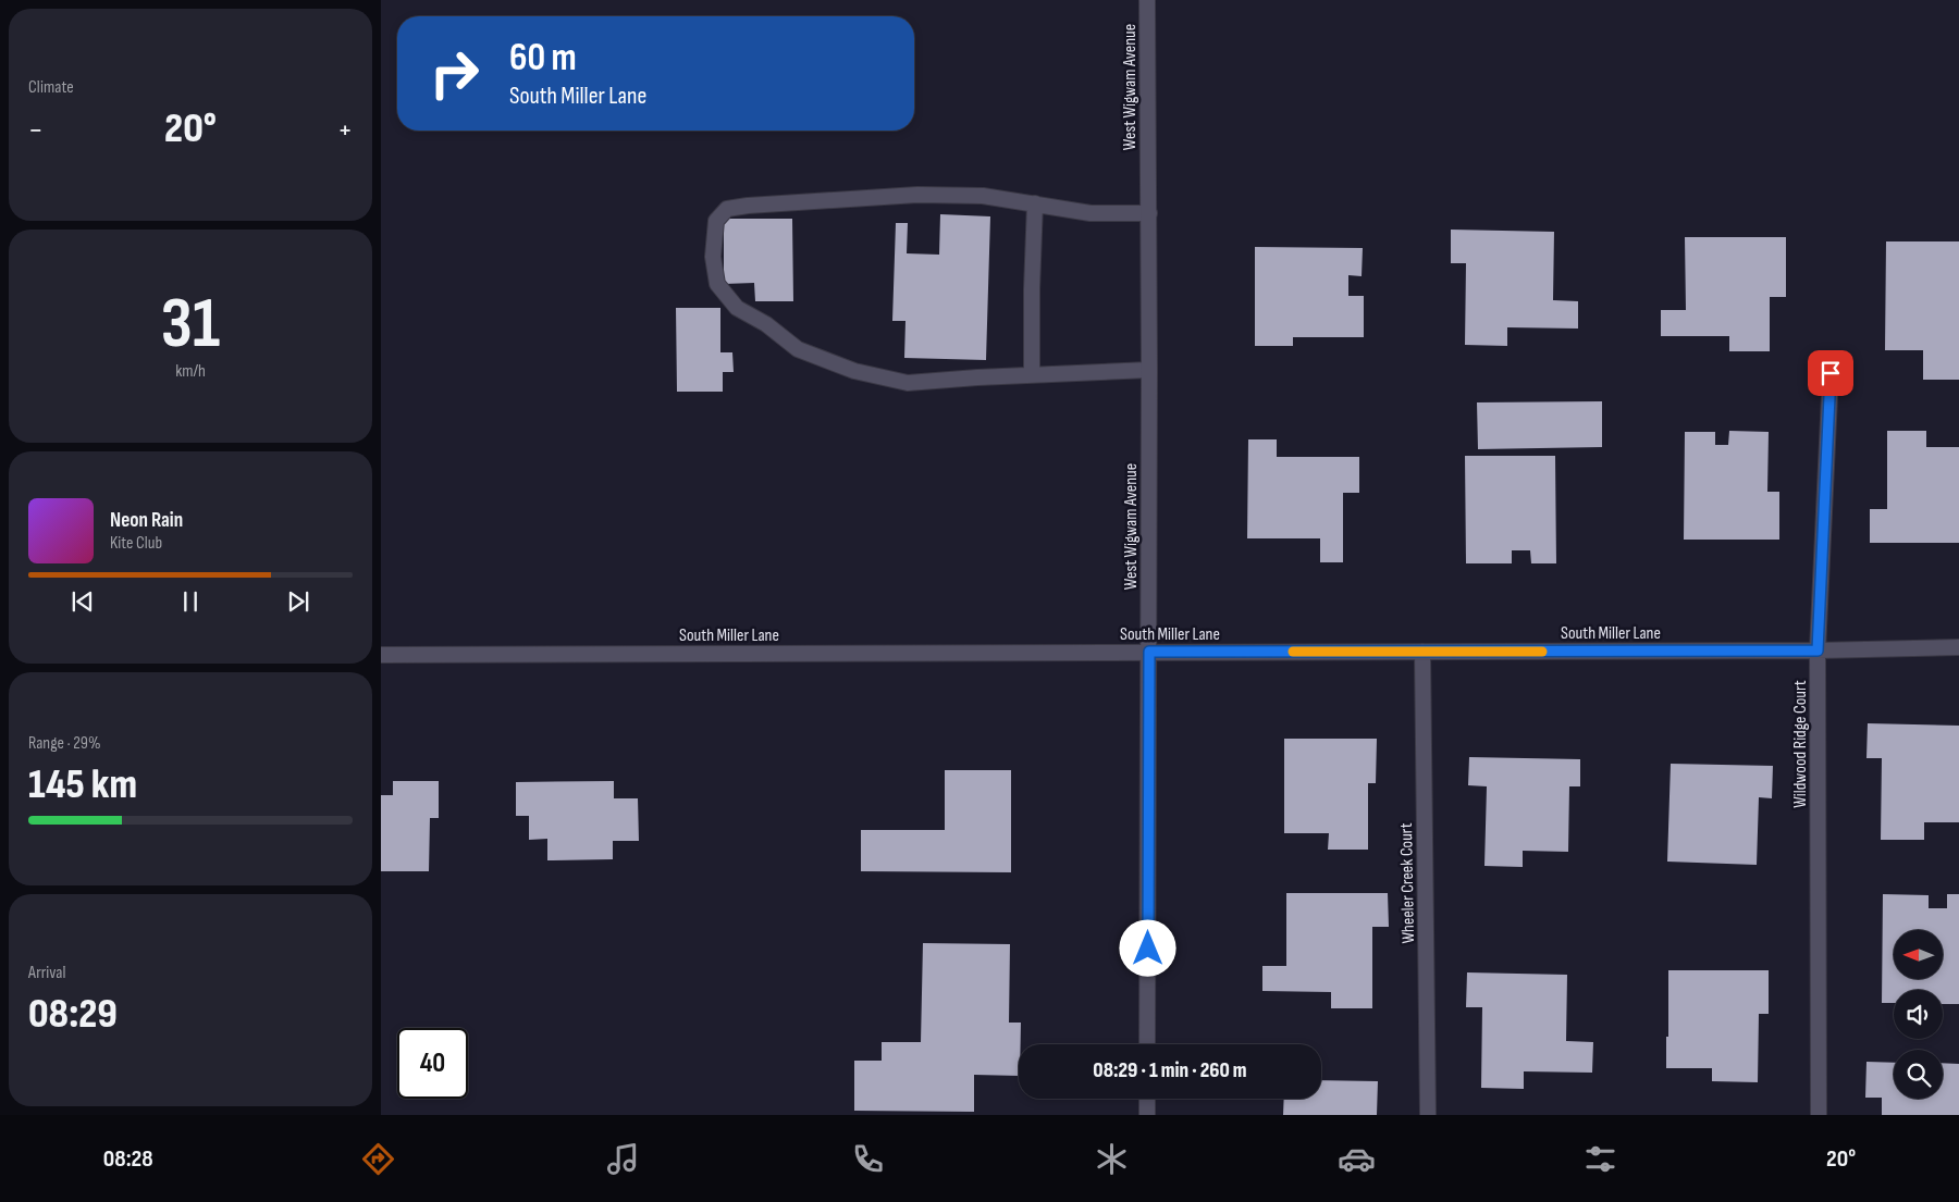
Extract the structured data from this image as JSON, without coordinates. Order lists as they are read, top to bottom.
{
  "streets": {
    "street": [
      "West Wigwam Avenue",
      "South Miller Lane",
      "Wildwood Ridge Court",
      "Wheeler Creek Court"
    ]
  },
  "crossings": [
    ["West Wigwam Avenue", "South Miller Lane"],
    ["South Miller Lane", "Wildwood Ridge Court"],
    ["South Miller Lane", "Wheeler Creek Court"]
  ],
  "north": "left",
  "page": {
    "tile": [
      "Climate",
      ["31", "km/h"],
      ["Range · 29%", "145 km"],
      ["Arrival", "08:29"]
    ],
    "turn": ["60 m", "South Miller Lane"],
    "heat": ["−", "20°", "+"],
    "song": ["Neon Rain", "Kite Club"],
    "limit": "40",
    "trip": "08:29 · 1 min · 260 m",
    "tabs": ["08:28", "20°"]
  }
}
